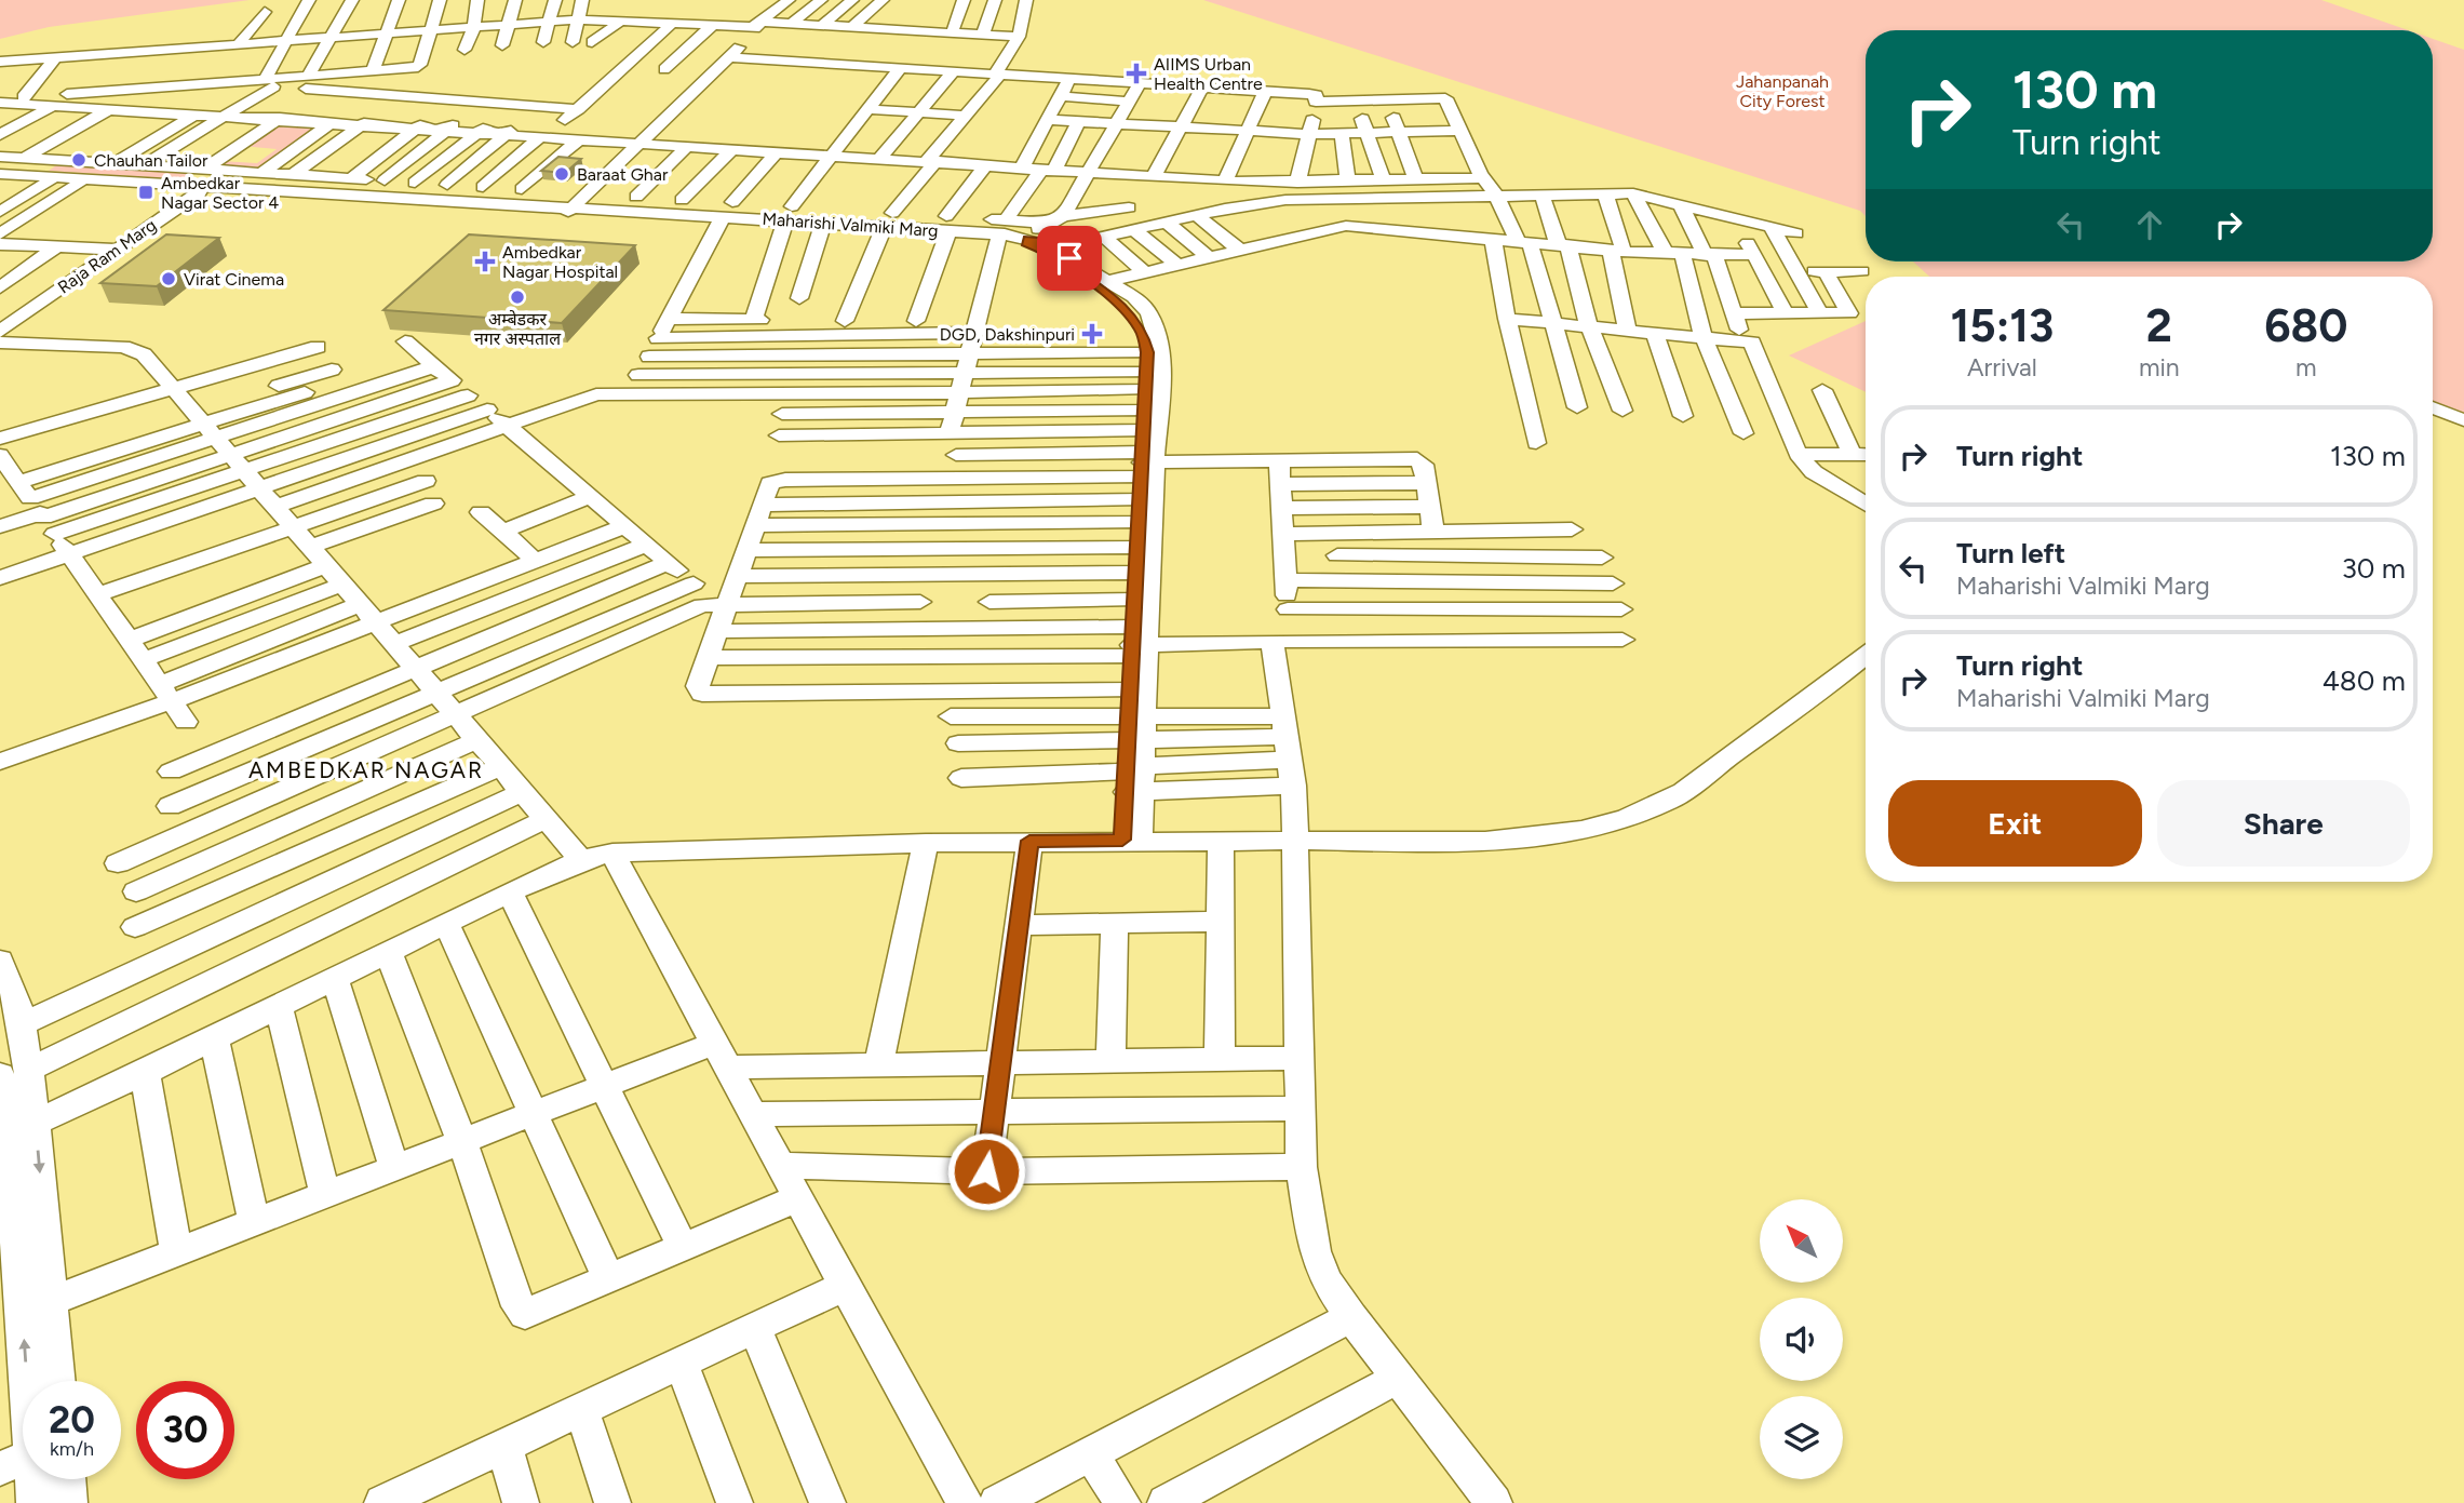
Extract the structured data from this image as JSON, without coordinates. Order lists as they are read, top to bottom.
{
  "streets": {
    "street": ["Maharishi Valmiki Marg", "Raja Ram Marg"]
  },
  "crossings": [
    ["Maharishi Valmiki Marg", "Raja Ram Marg"]
  ],
  "districts": ["AMBEDKAR NAGAR"],
  "parks": ["Jahanpanah City Forest"],
  "places": {
    "health": ["AIIMS Urban Health Centre", "Ambedkar Nagar Hospital", "DGD, Dakshinpuri"],
    "other": [
      "Chauhan Tailor",
      "Baraat Ghar",
      "Virat Cinema",
      "अम्बेडकर नगर अस्पताल"
    ],
    "transit": ["Ambedkar Nagar Sector 4"]
  },
  "north": "top left",
  "page": {
    "turn": ["130 m", "Turn right"],
    "eta": [
      "15:13",
      "Arrival",
      "2",
      "min",
      "680",
      "m"
    ],
    "list": [
      {
        "name": "Turn right",
        "value": "130 m"
      },
      {
        "name": "Turn left",
        "note": "Maharishi Valmiki Marg",
        "value": "30 m"
      },
      {
        "name": "Turn right",
        "note": "Maharishi Valmiki Marg",
        "value": "480 m"
      }
    ],
    "buttons": ["Exit", "Share"],
    "speed": "20 km/h",
    "limit": "30"
  }
}
